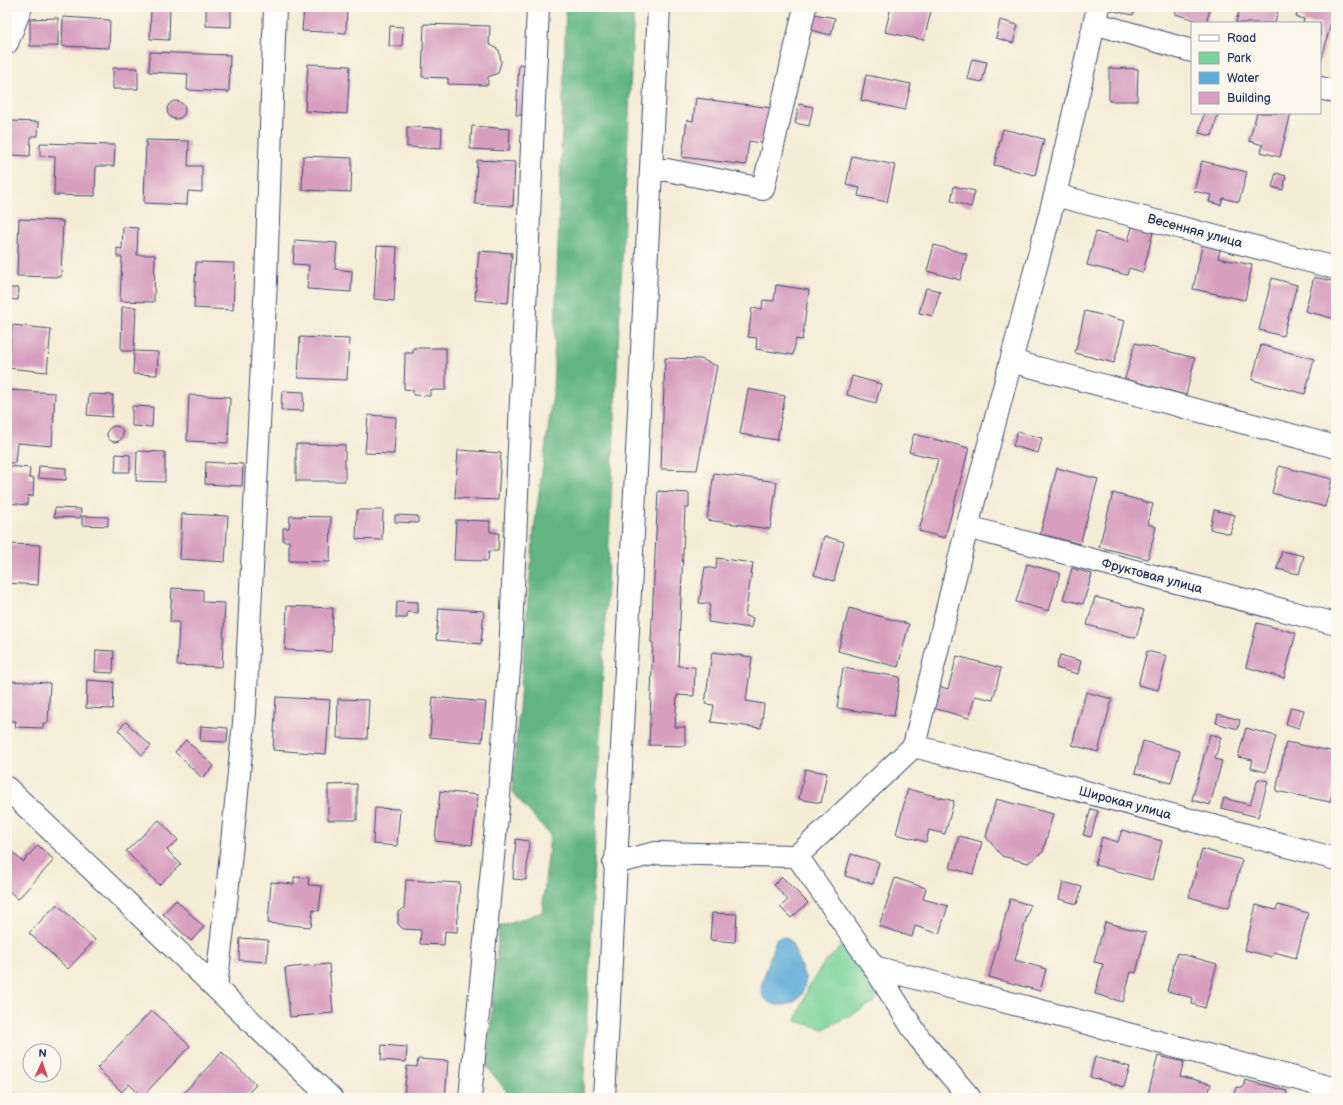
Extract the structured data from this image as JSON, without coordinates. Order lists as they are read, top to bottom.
{
  "streets": {
    "street": ["Весенняя улица", "Фруктовая улица", "Широкая улица"]
  },
  "legend": [
    "Road",
    "Park",
    "Water",
    "Building"
  ],
  "north": "top"
}
